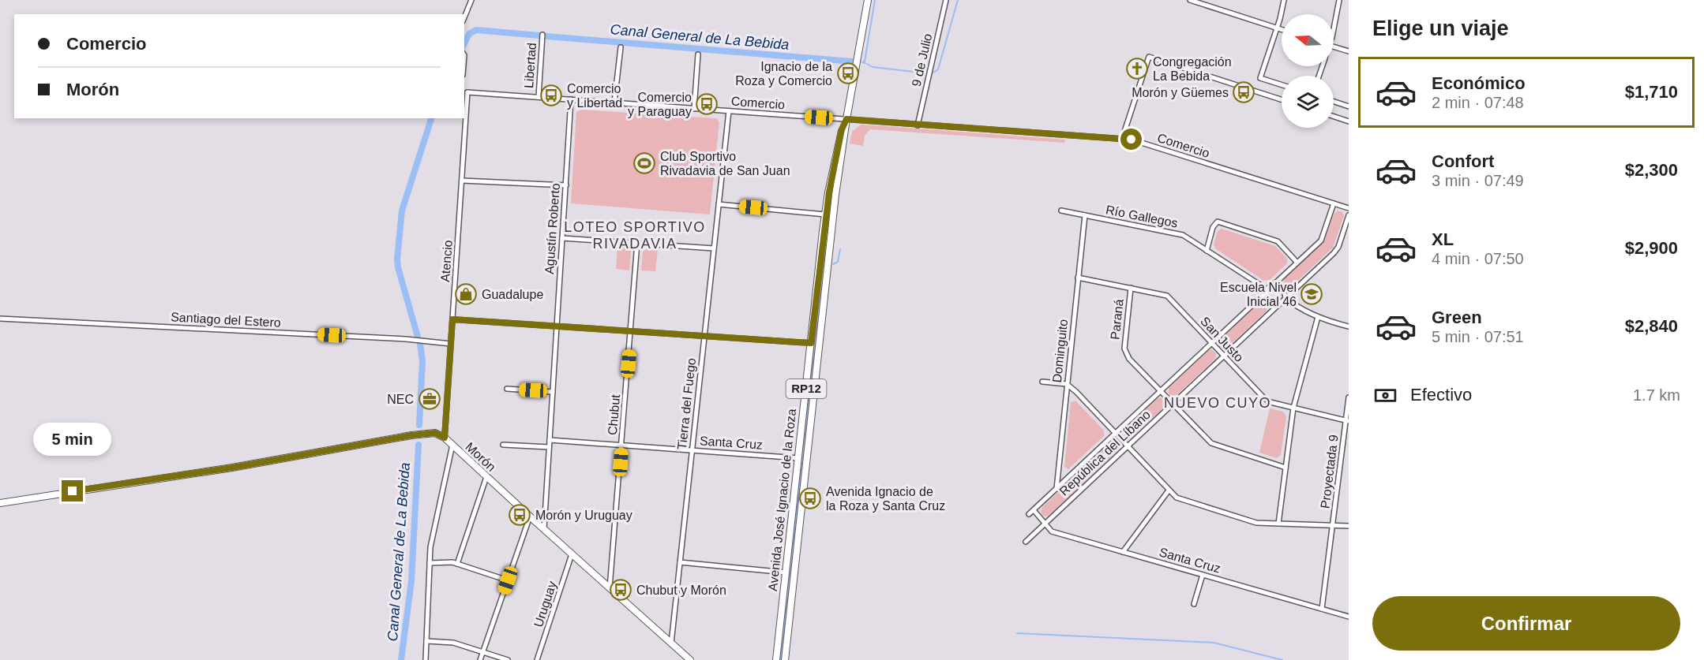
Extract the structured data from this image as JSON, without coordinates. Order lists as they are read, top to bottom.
{
  "streets": {
    "main road": ["RP12", "Avenida José Ignacio de la Roza"],
    "street": [
      "9 de Julio",
      "Libertad",
      "Comercio",
      "Río Gallegos",
      "Agustín Roberto",
      "Atencio",
      "Santiago del Estero",
      "Paraná",
      "San Justo",
      "Dominguito",
      "Tierra del Fuego",
      "Chubut",
      "Santa Cruz",
      "República del Líbano",
      "Morón",
      "Proyectada 9",
      "Uruguay"
    ]
  },
  "crossings": [
    ["9 de Julio", "Comercio"],
    ["Libertad", "Comercio"],
    ["Comercio", "Agustín Roberto"],
    ["Comercio", "Atencio"],
    ["Comercio", "Tierra del Fuego"],
    ["Comercio", "República del Líbano"],
    ["Comercio", "Avenida José Ignacio de la Roza"],
    ["Río Gallegos", "Dominguito"],
    ["Río Gallegos", "República del Líbano"],
    ["Agustín Roberto", "Santa Cruz"],
    ["Agustín Roberto", "Morón"],
    ["Atencio", "Santiago del Estero"],
    ["Atencio", "Morón"],
    ["Paraná", "San Justo"],
    ["Paraná", "República del Líbano"],
    ["San Justo", "Dominguito"],
    ["San Justo", "República del Líbano"],
    ["San Justo", "Proyectada 9"],
    ["Dominguito", "República del Líbano"],
    ["Tierra del Fuego", "Santa Cruz"],
    ["Tierra del Fuego", "Morón"],
    ["Chubut", "Santa Cruz"],
    ["Chubut", "Morón"],
    ["Santa Cruz", "República del Líbano"],
    ["Santa Cruz", "Proyectada 9"],
    ["Santa Cruz", "Avenida José Ignacio de la Roza"],
    ["Morón", "Uruguay"]
  ],
  "districts": ["LOTEO SPORTIVO RIVADAVIA", "NUEVO CUYO"],
  "water": ["Canal General de La Bebida"],
  "places": {
    "church": ["Congregación La Bebida"],
    "bus stop": [
      "Ignacio de la Roza y Comercio",
      "Morón y Güemes",
      "Comercio y Libertad",
      "Comercio y Paraguay",
      "Avenida Ignacio de la Roza y Santa Cruz",
      "Morón y Uruguay",
      "Chubut y Morón"
    ],
    "sports": ["Club Sportivo Rivadavia de San Juan"],
    "shop": ["Guadalupe"],
    "school or university": ["Escuela Nivel Inicial 46"],
    "office": ["NEC"]
  },
  "north": "left",
  "page": {
    "heading": "Elige un viaje",
    "banner": ["Comercio", "Morón"],
    "list": [
      {
        "name": "Económico",
        "note": "2 min · 07:48",
        "value": "$1,710"
      },
      {
        "name": "Confort",
        "note": "3 min · 07:49",
        "value": "$2,300"
      },
      {
        "name": "XL",
        "note": "4 min · 07:50",
        "value": "$2,900"
      },
      {
        "name": "Green",
        "note": "5 min · 07:51",
        "value": "$2,840"
      }
    ],
    "pay": ["Efectivo", "1.7 km"],
    "bubble": "5 min",
    "buttons": "Confirmar"
  }
}
